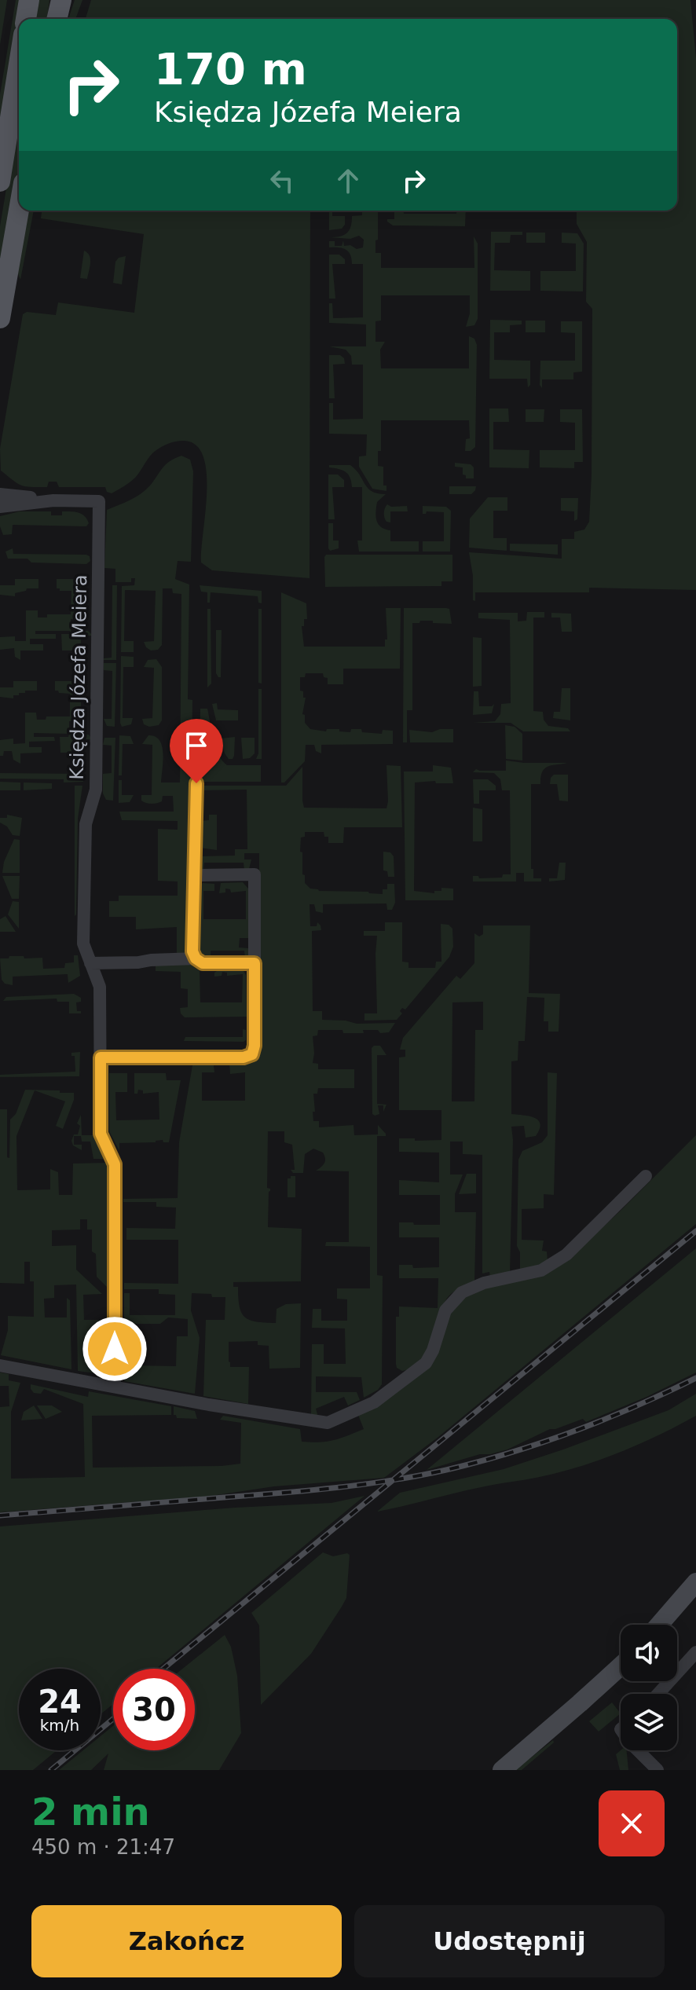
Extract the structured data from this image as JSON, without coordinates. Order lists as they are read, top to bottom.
{
  "streets": {
    "street": ["Księdza Józefa Meiera"]
  },
  "page": {
    "turn": ["170 m", "Księdza Józefa Meiera"],
    "speed": "24 km/h",
    "limit": "30",
    "heading": ["2 min", "450 m · 21:47"],
    "buttons": ["Zakończ", "Udostępnij"]
  }
}
